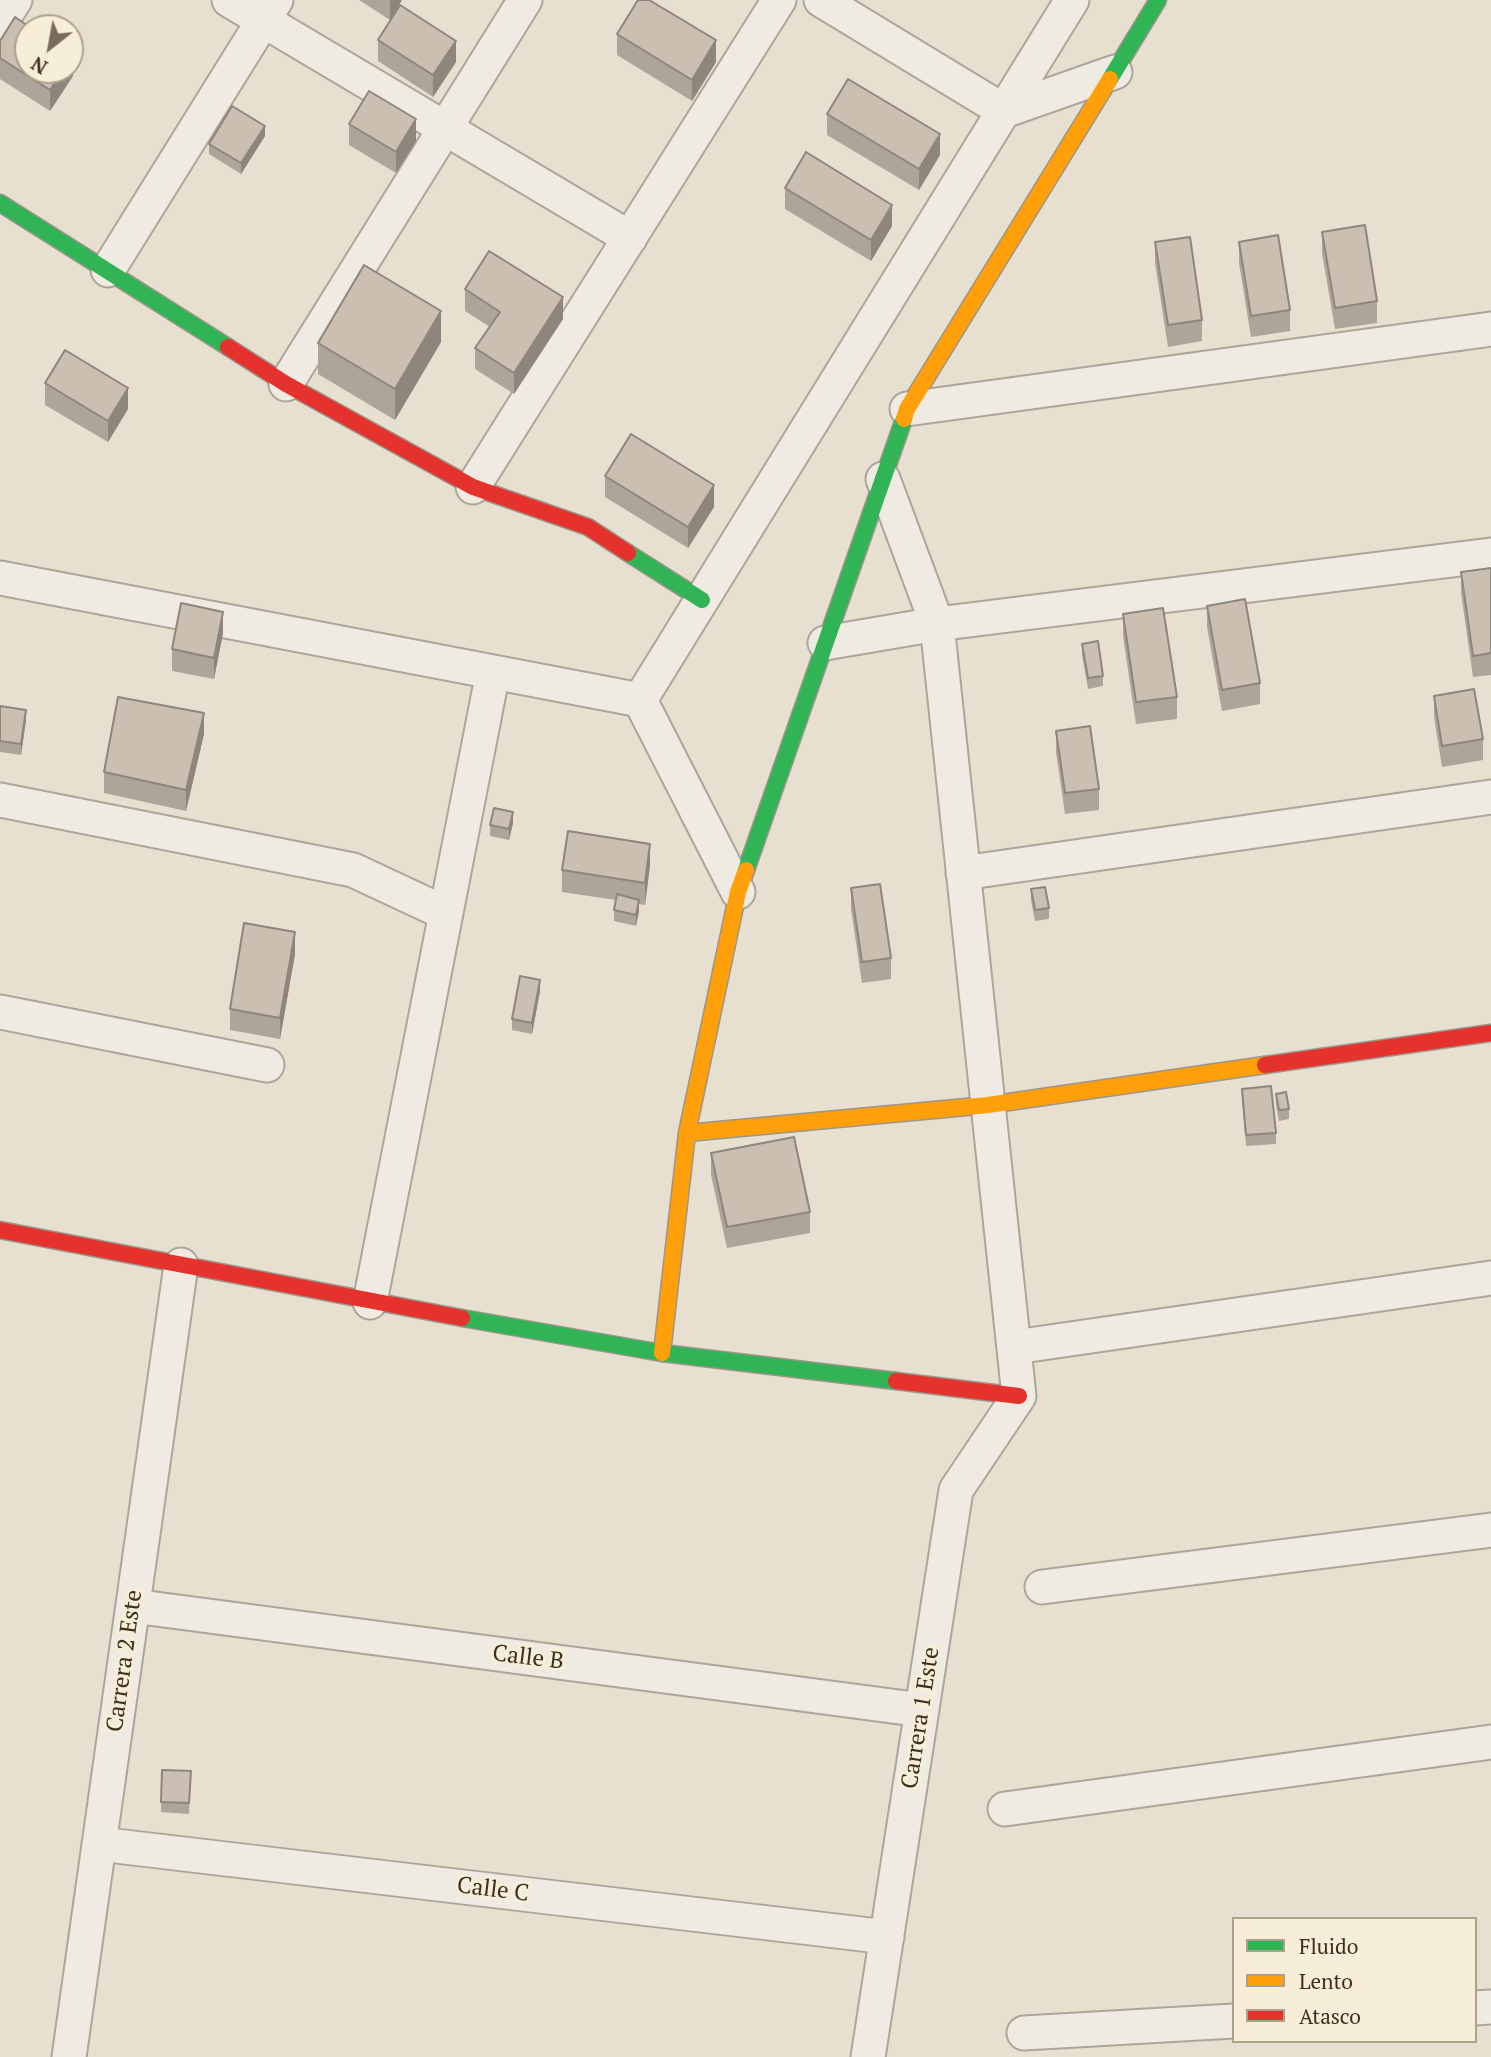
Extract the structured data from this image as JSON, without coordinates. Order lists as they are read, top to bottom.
{
  "streets": {
    "street": [
      "Calle B",
      "Carrera 2 Este",
      "Carrera 1 Este",
      "Calle C"
    ]
  },
  "crossings": [
    ["Calle B", "Carrera 2 Este"],
    ["Calle B", "Carrera 1 Este"],
    ["Carrera 2 Este", "Calle C"],
    ["Carrera 1 Este", "Calle C"]
  ],
  "legend": ["Fluido", "Lento", "Atasco"],
  "north": "bottom left"
}
